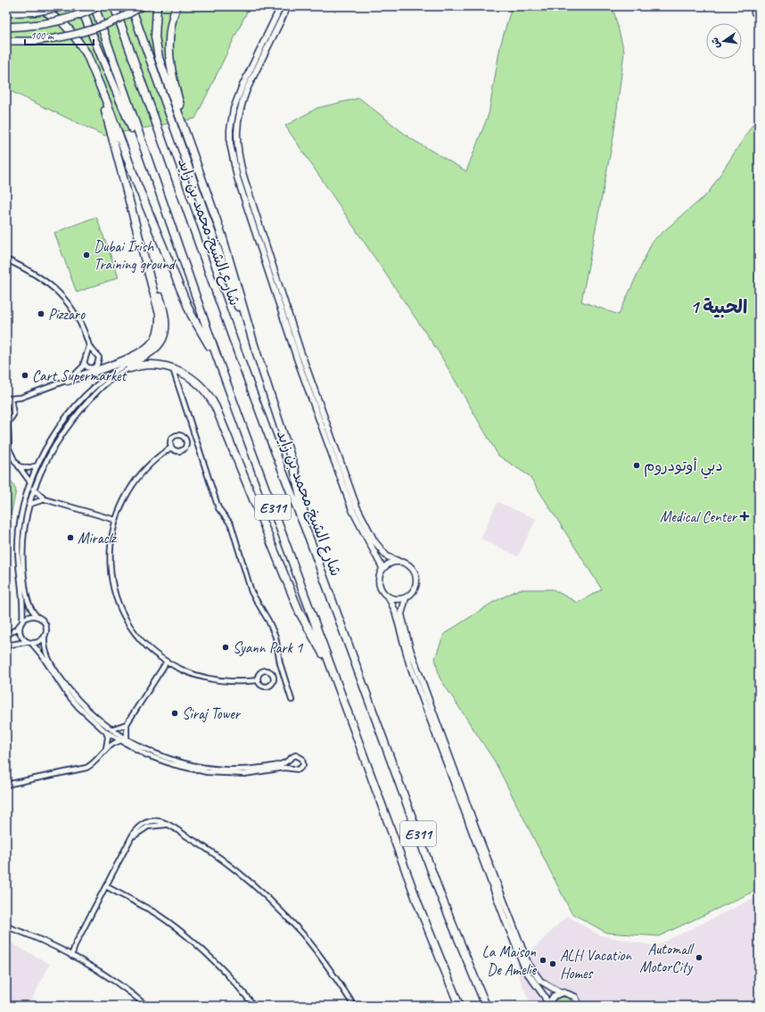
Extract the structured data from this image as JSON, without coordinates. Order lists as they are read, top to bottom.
{
  "streets": {
    "highway": ["شارع الشيخ محمد بن زايد", "E311"]
  },
  "districts": ["الحبية 1"],
  "places": {
    "other": [
      "Dubai Irish Training ground",
      "Pizzaro",
      "Cart Supermarket",
      "دبي أوتودروم",
      "Miraclz",
      "Syann Park 1",
      "Siraj Tower",
      "Automall MotorCity",
      "La Maison De Amelie",
      "ALH Vacation Homes"
    ],
    "health": ["Medical Center"]
  },
  "scale_bar": "100 m",
  "north": "left"
}
